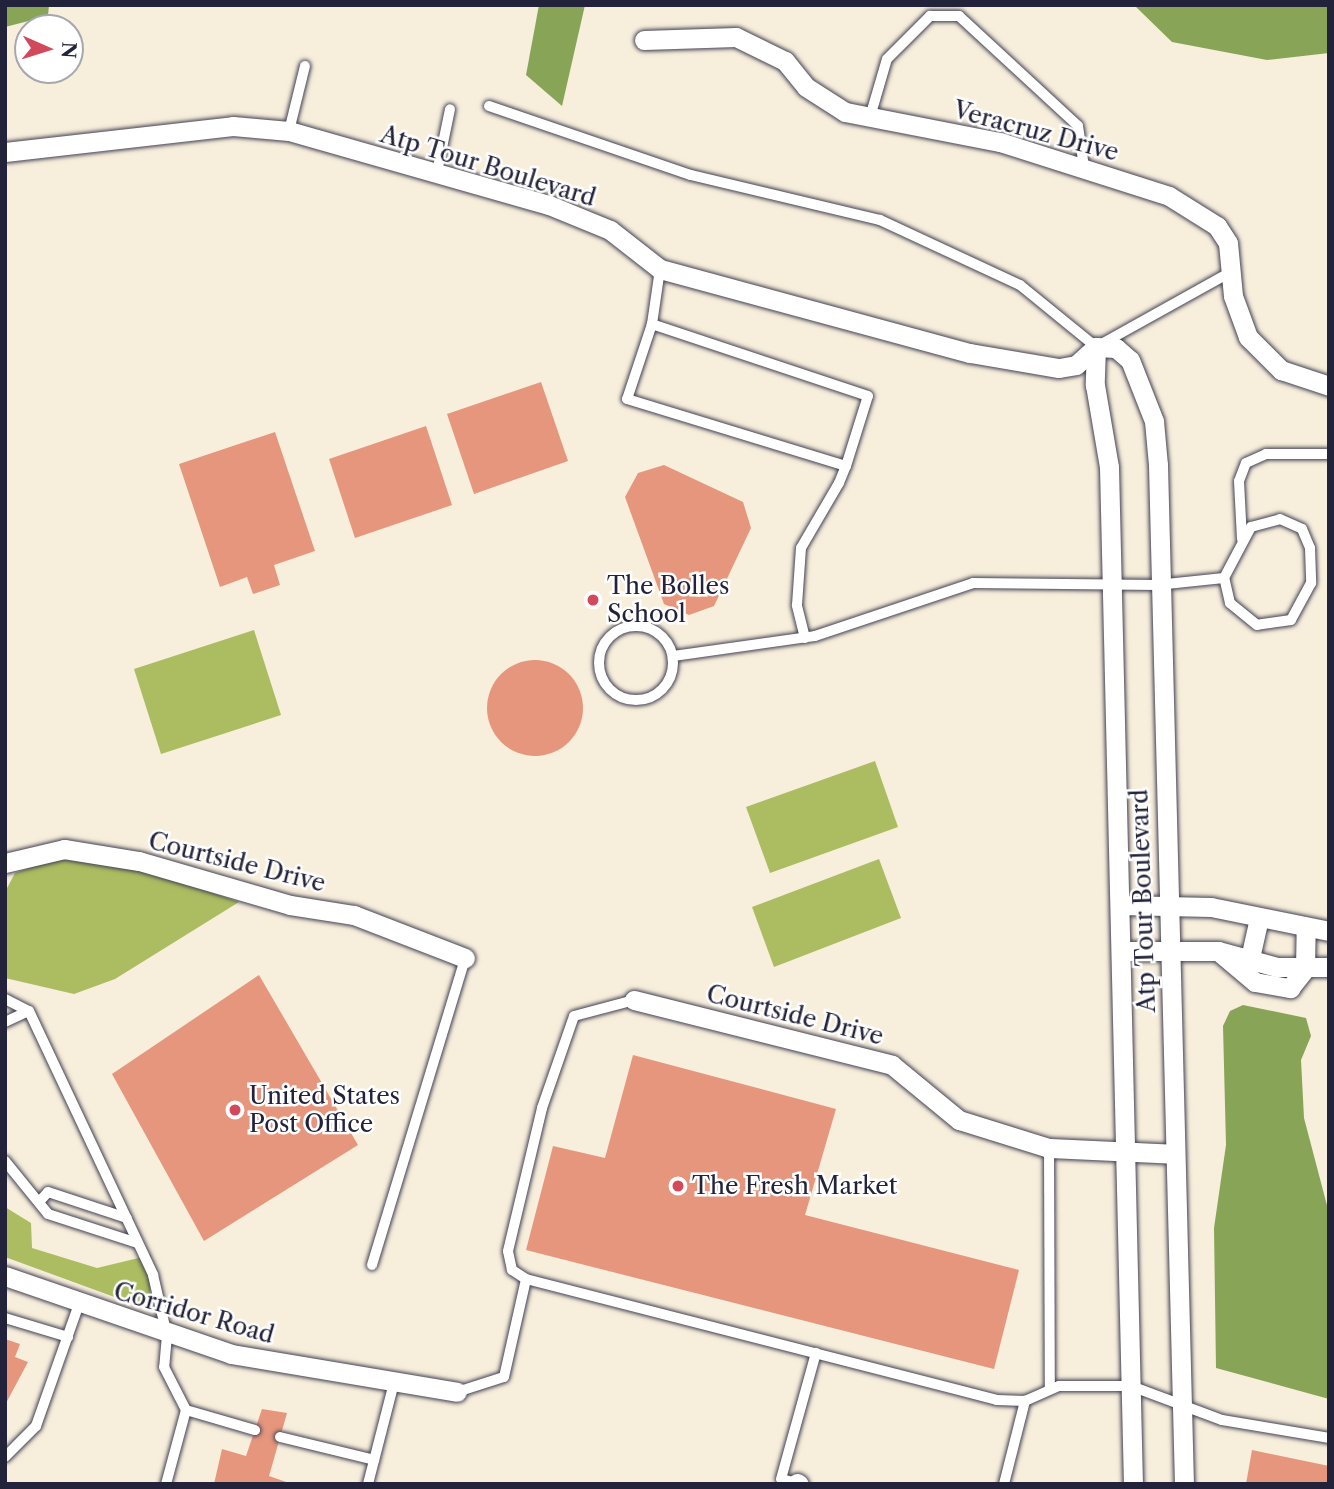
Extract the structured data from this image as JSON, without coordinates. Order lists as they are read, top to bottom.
{
  "streets": {
    "street": [
      "Veracruz Drive",
      "Atp Tour Boulevard",
      "Courtside Drive",
      "Corridor Road"
    ]
  },
  "crossings": [
    ["Atp Tour Boulevard", "Courtside Drive"]
  ],
  "places": ["The Bolles School", "United States Post Office", "The Fresh Market"],
  "north": "right"
}
